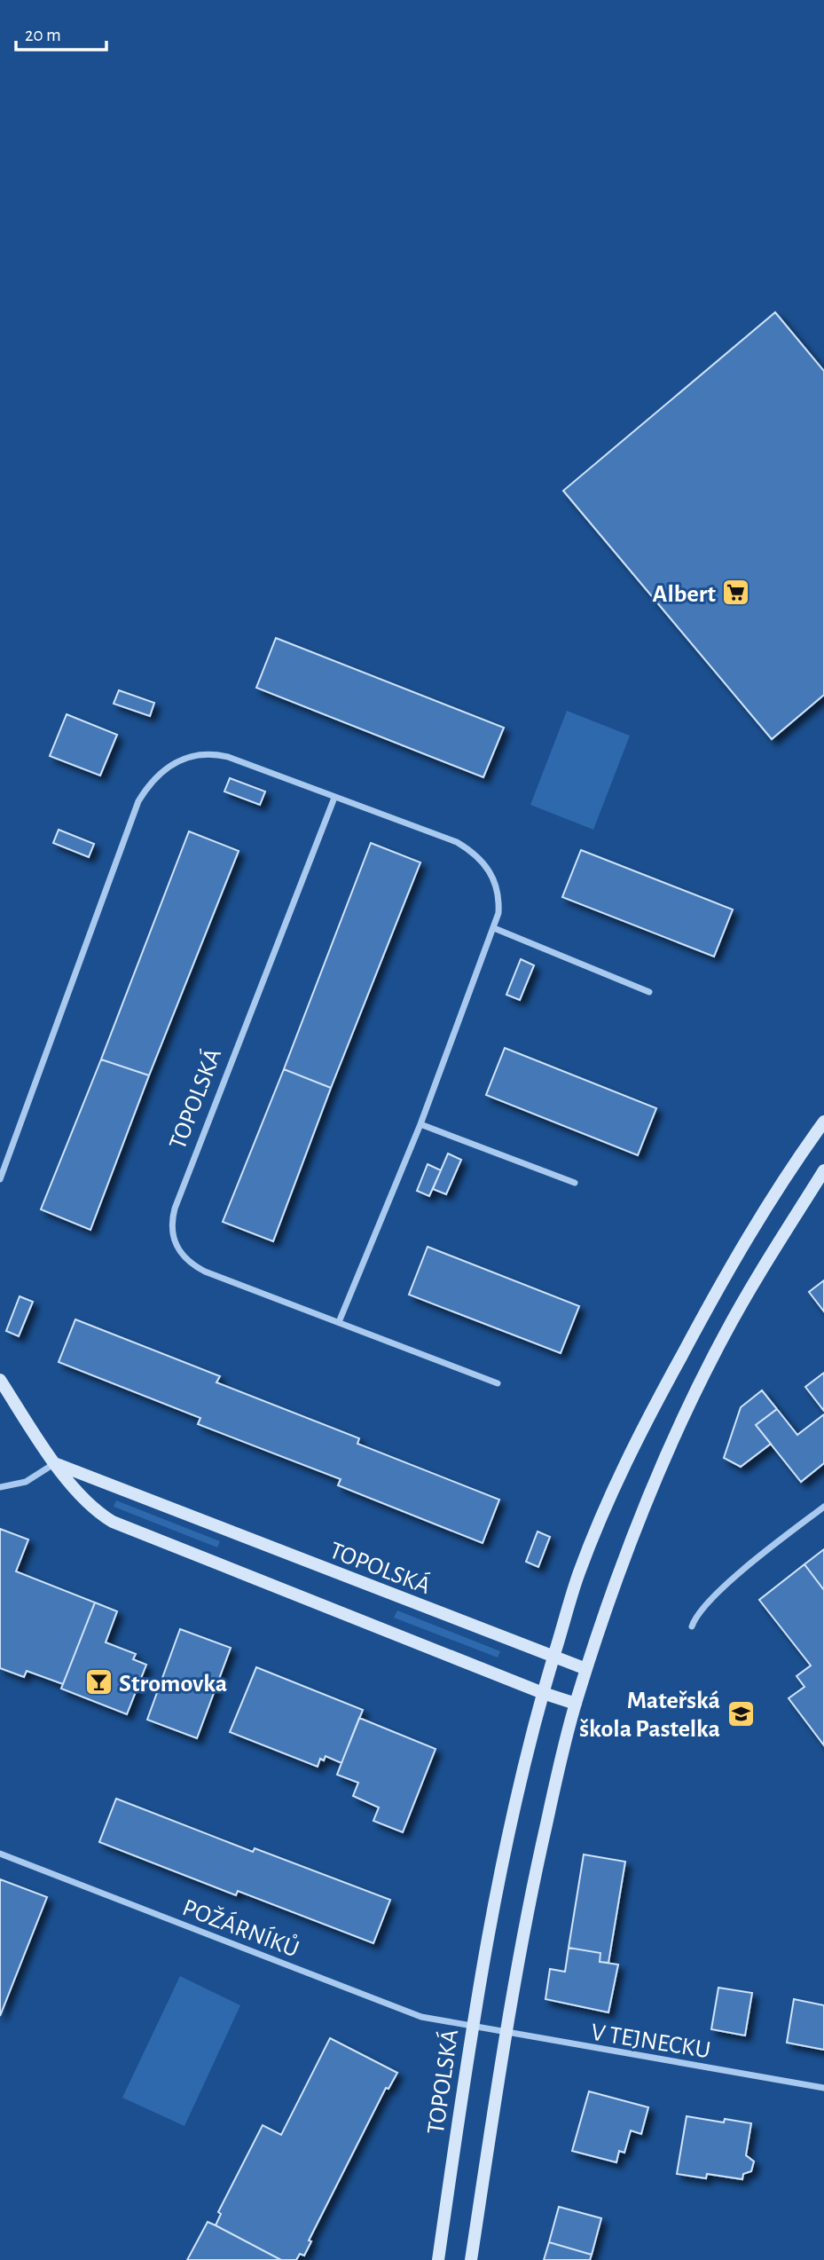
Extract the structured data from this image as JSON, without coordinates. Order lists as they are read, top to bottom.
{
  "streets": {
    "main road": ["TOPOLSKÁ"],
    "street": ["POŽÁRNÍKŮ", "V TEJNECKU"]
  },
  "crossings": [
    ["TOPOLSKÁ", "POŽÁRNÍKŮ"],
    ["TOPOLSKÁ", "V TEJNECKU"],
    ["POŽÁRNÍKŮ", "V TEJNECKU"]
  ],
  "places": {
    "supermarket": ["Albert"],
    "bar": ["Stromovka"],
    "school or university": ["Mateřská škola Pastelka"]
  },
  "scale_bar": "20 m"
}
